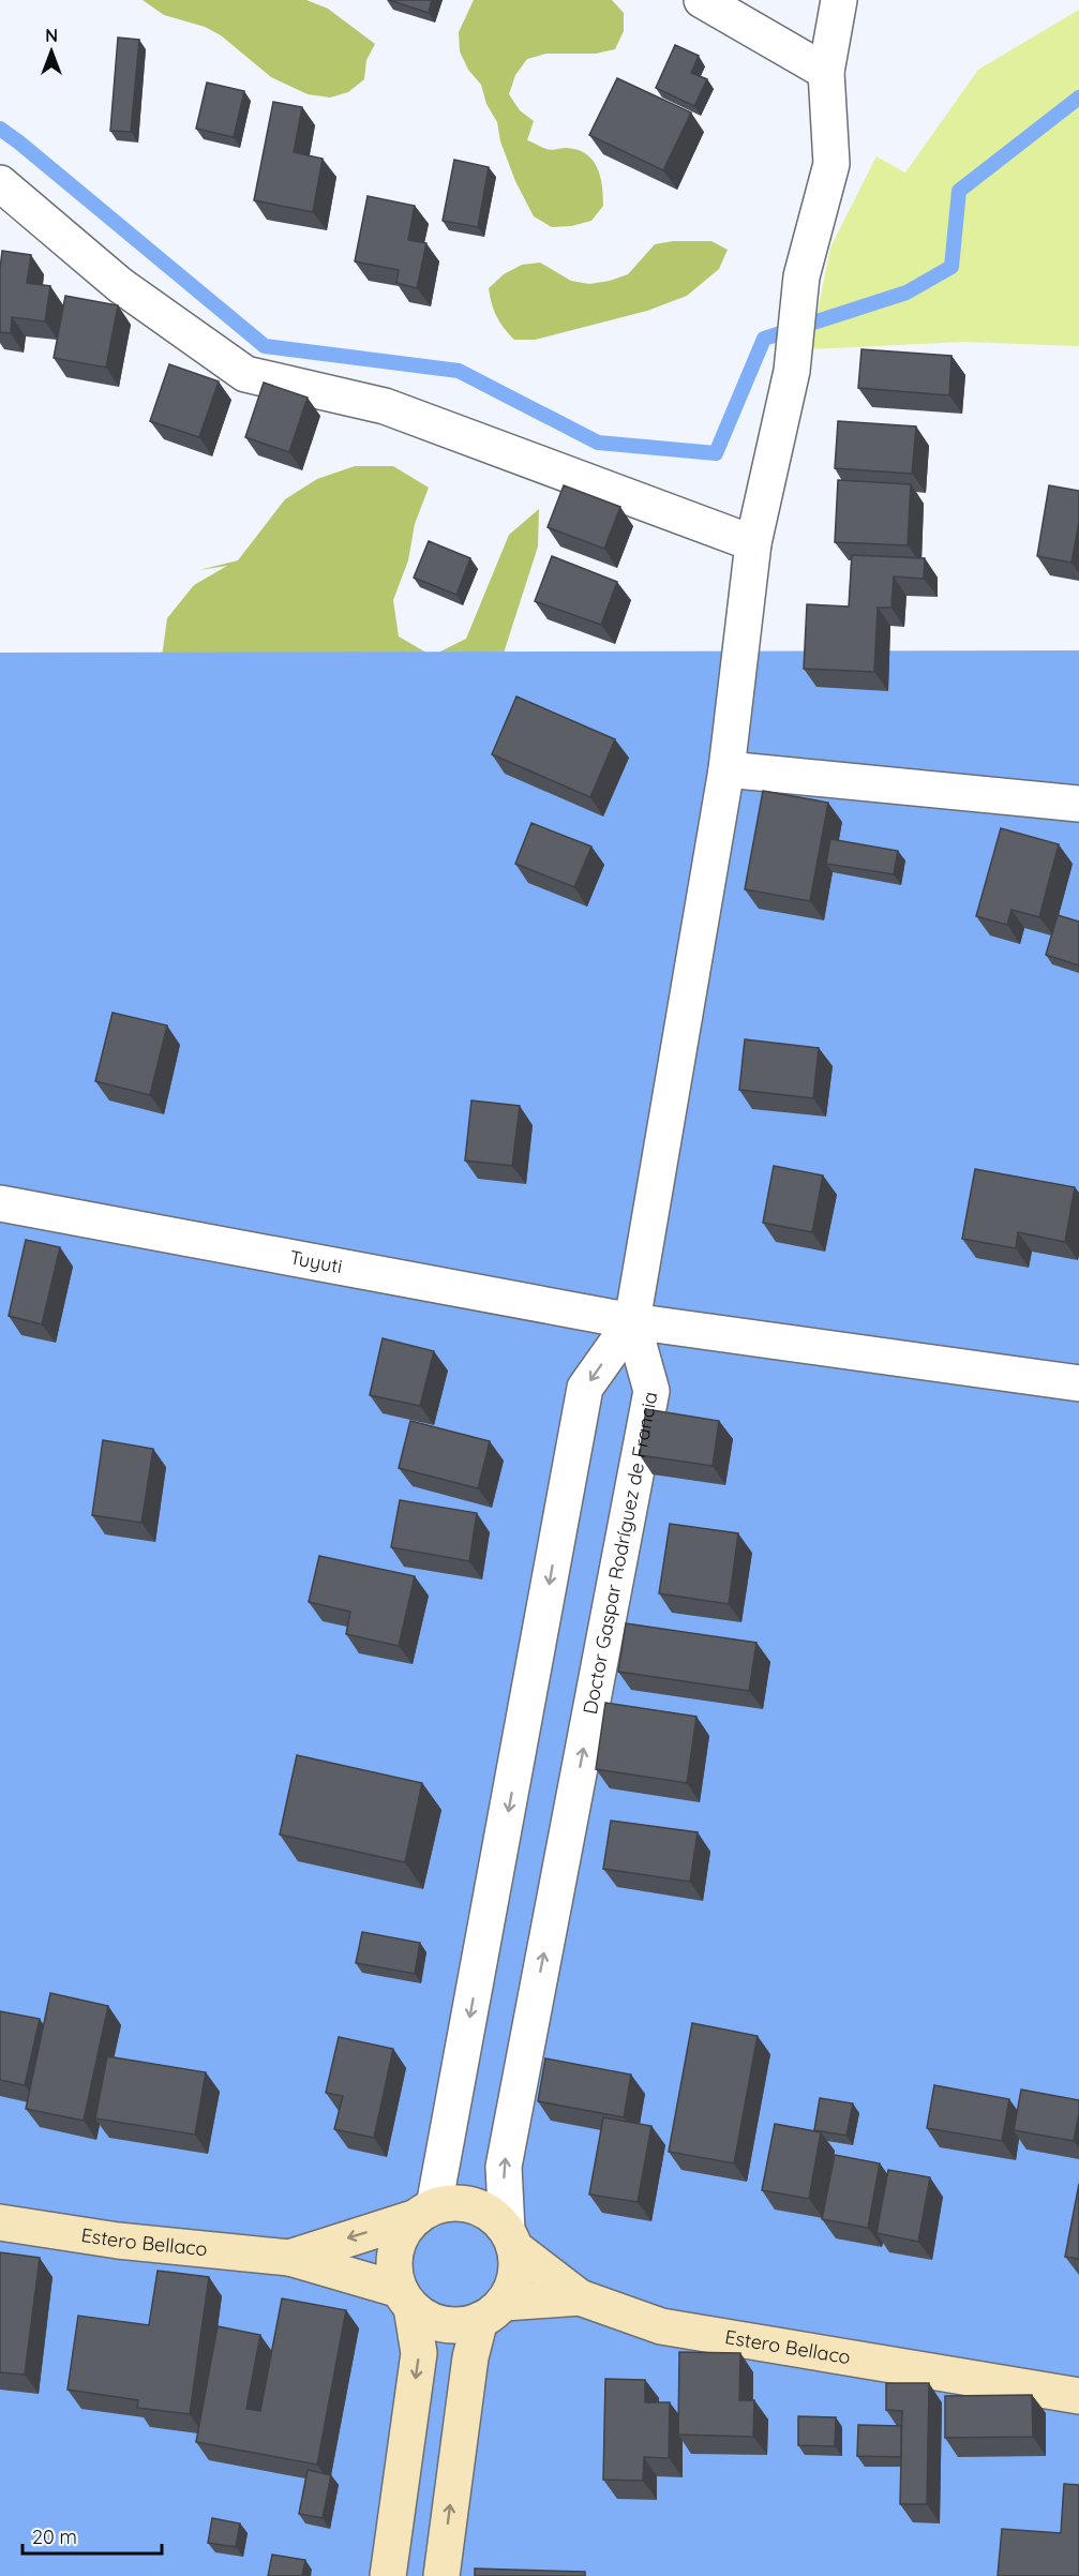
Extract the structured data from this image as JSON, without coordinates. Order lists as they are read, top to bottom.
{
  "streets": {
    "street": ["Tuyuti", "Doctor Gaspar Rodríguez de Francia", "Estero Bellaco"]
  },
  "crossings": [
    ["Tuyuti", "Doctor Gaspar Rodríguez de Francia"],
    ["Doctor Gaspar Rodríguez de Francia", "Estero Bellaco"]
  ],
  "scale_bar": "20 m",
  "north": "top"
}
